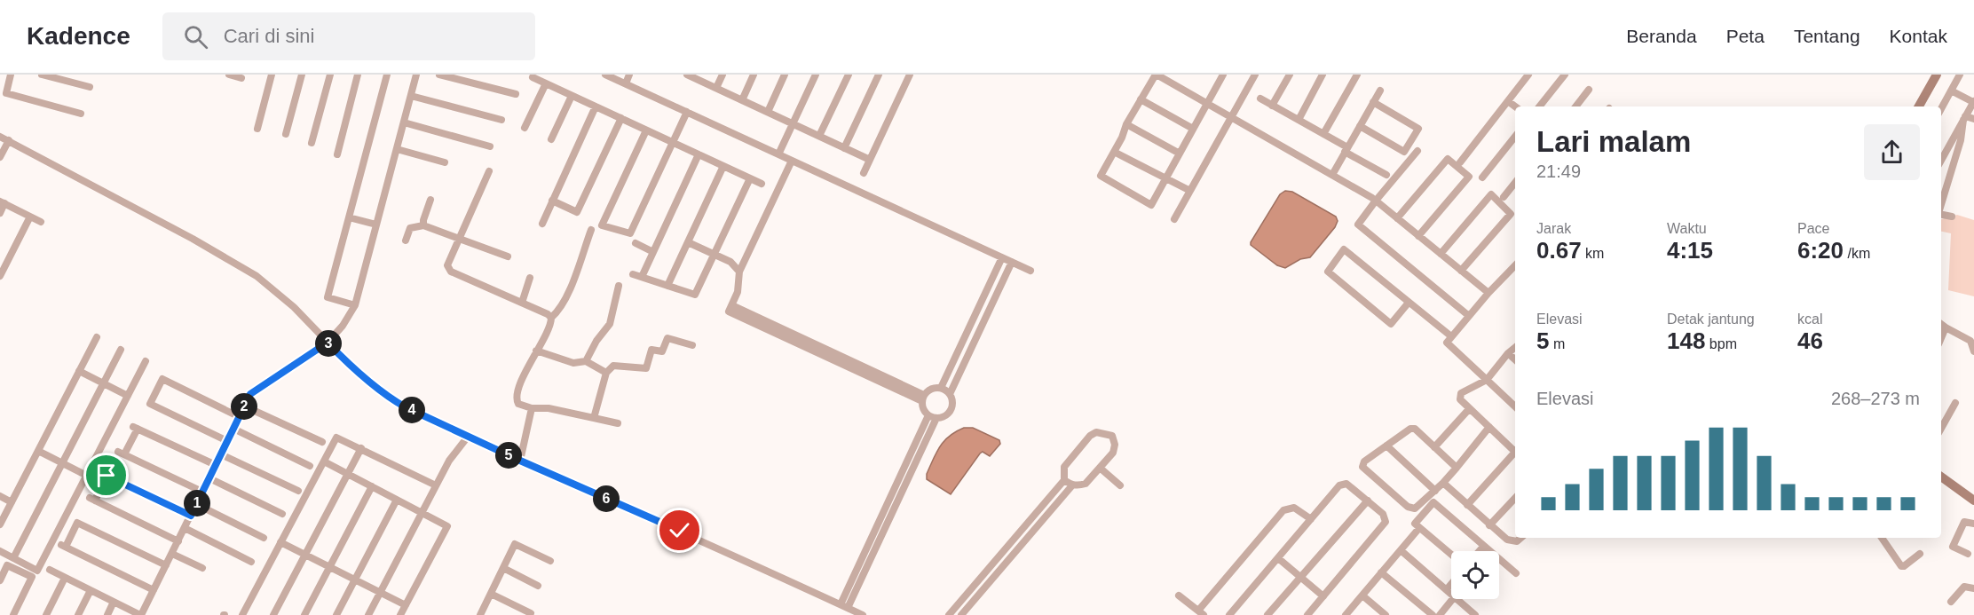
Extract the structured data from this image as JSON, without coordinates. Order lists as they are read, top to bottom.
{
  "page": {
    "header": "Kadence",
    "search": "Cari di sini",
    "nav": [
      "Beranda",
      "Peta",
      "Tentang",
      "Kontak"
    ],
    "heading": ["Lari malam", "21:49"],
    "stats": [
      ["Jarak", "0.67 km"],
      ["Waktu", "4:15"],
      ["Pace", "6:20 /km"],
      ["Elevasi", "5 m"],
      ["Detak jantung", "148 bpm"],
      ["kcal", "46"]
    ],
    "pins": [
      "3",
      "2",
      "4",
      "5",
      "6",
      "1"
    ],
    "chart": ["Elevasi", "268–273 m"]
  }
}
